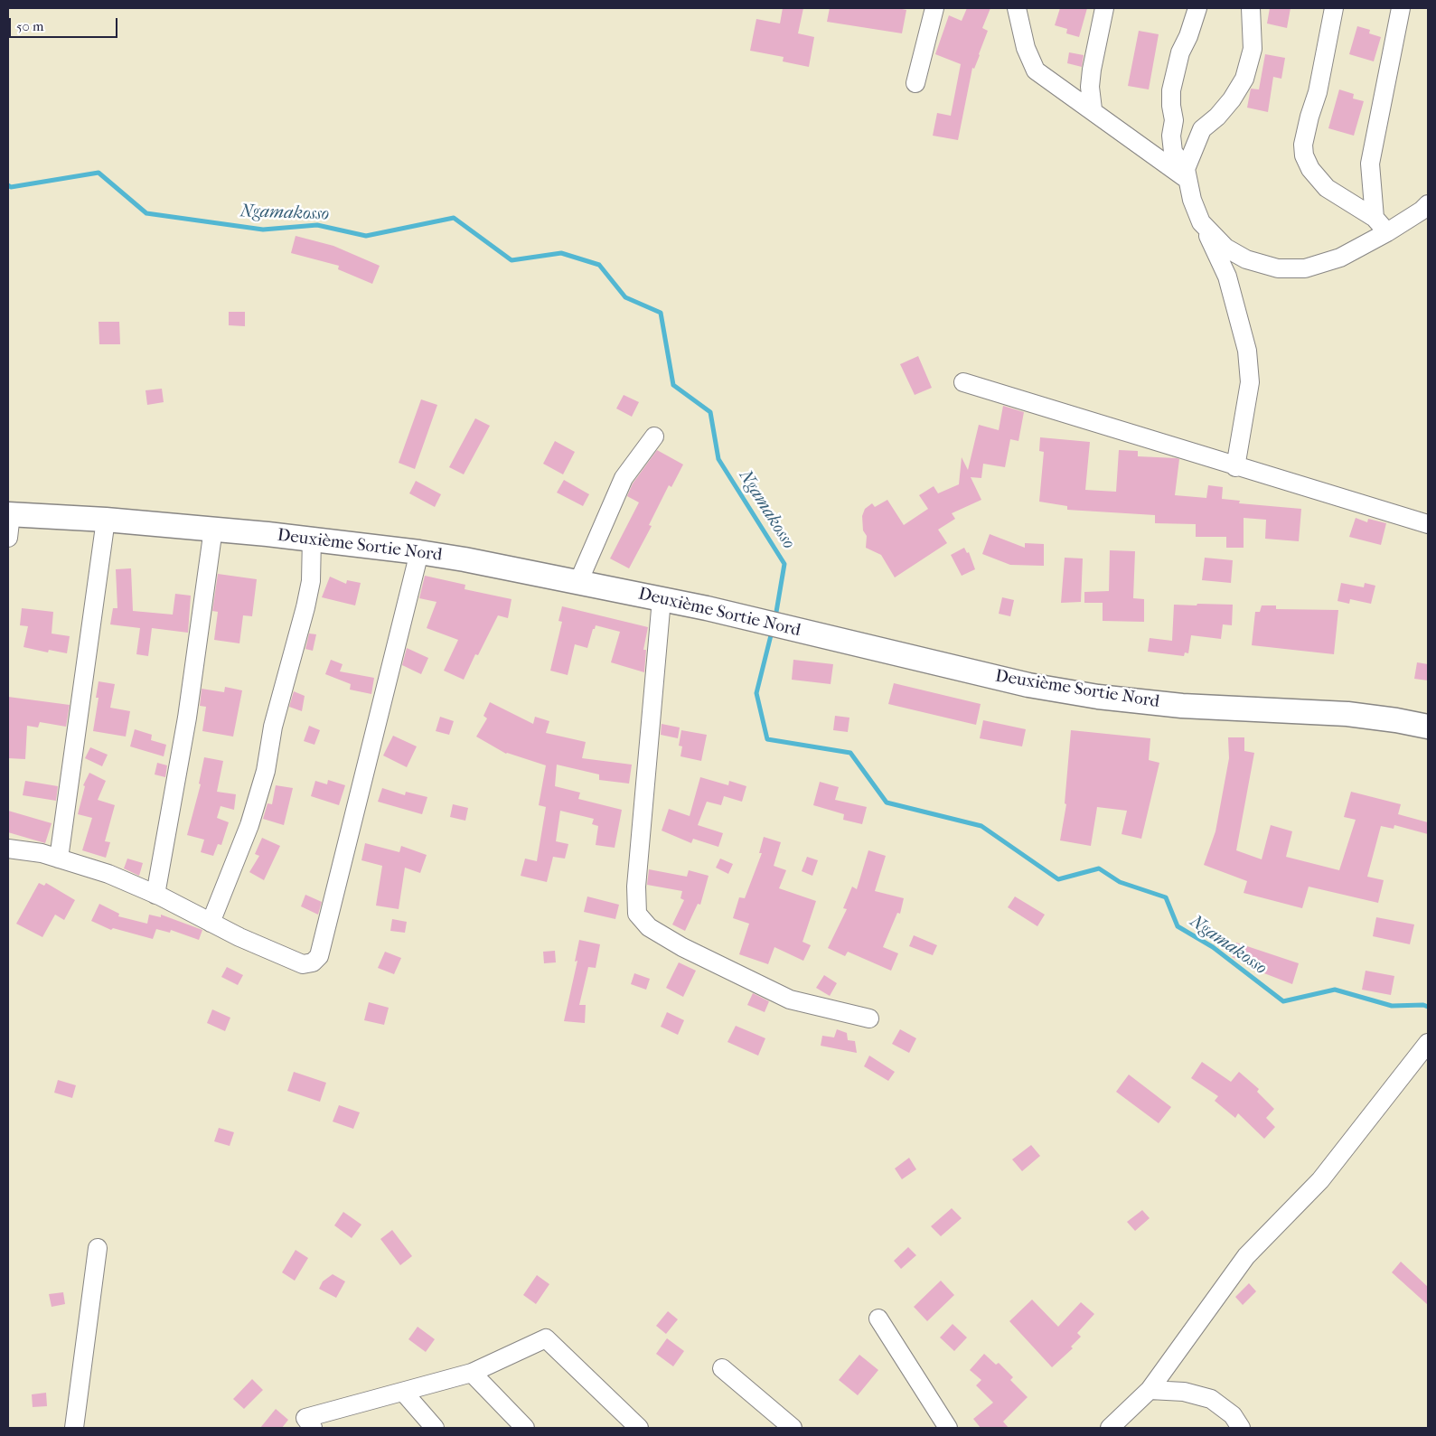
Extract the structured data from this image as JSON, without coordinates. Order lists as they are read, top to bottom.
{
  "streets": {
    "main road": ["Deuxième Sortie Nord"]
  },
  "water": ["Ngamakosso"],
  "scale_bar": "50 m"
}
